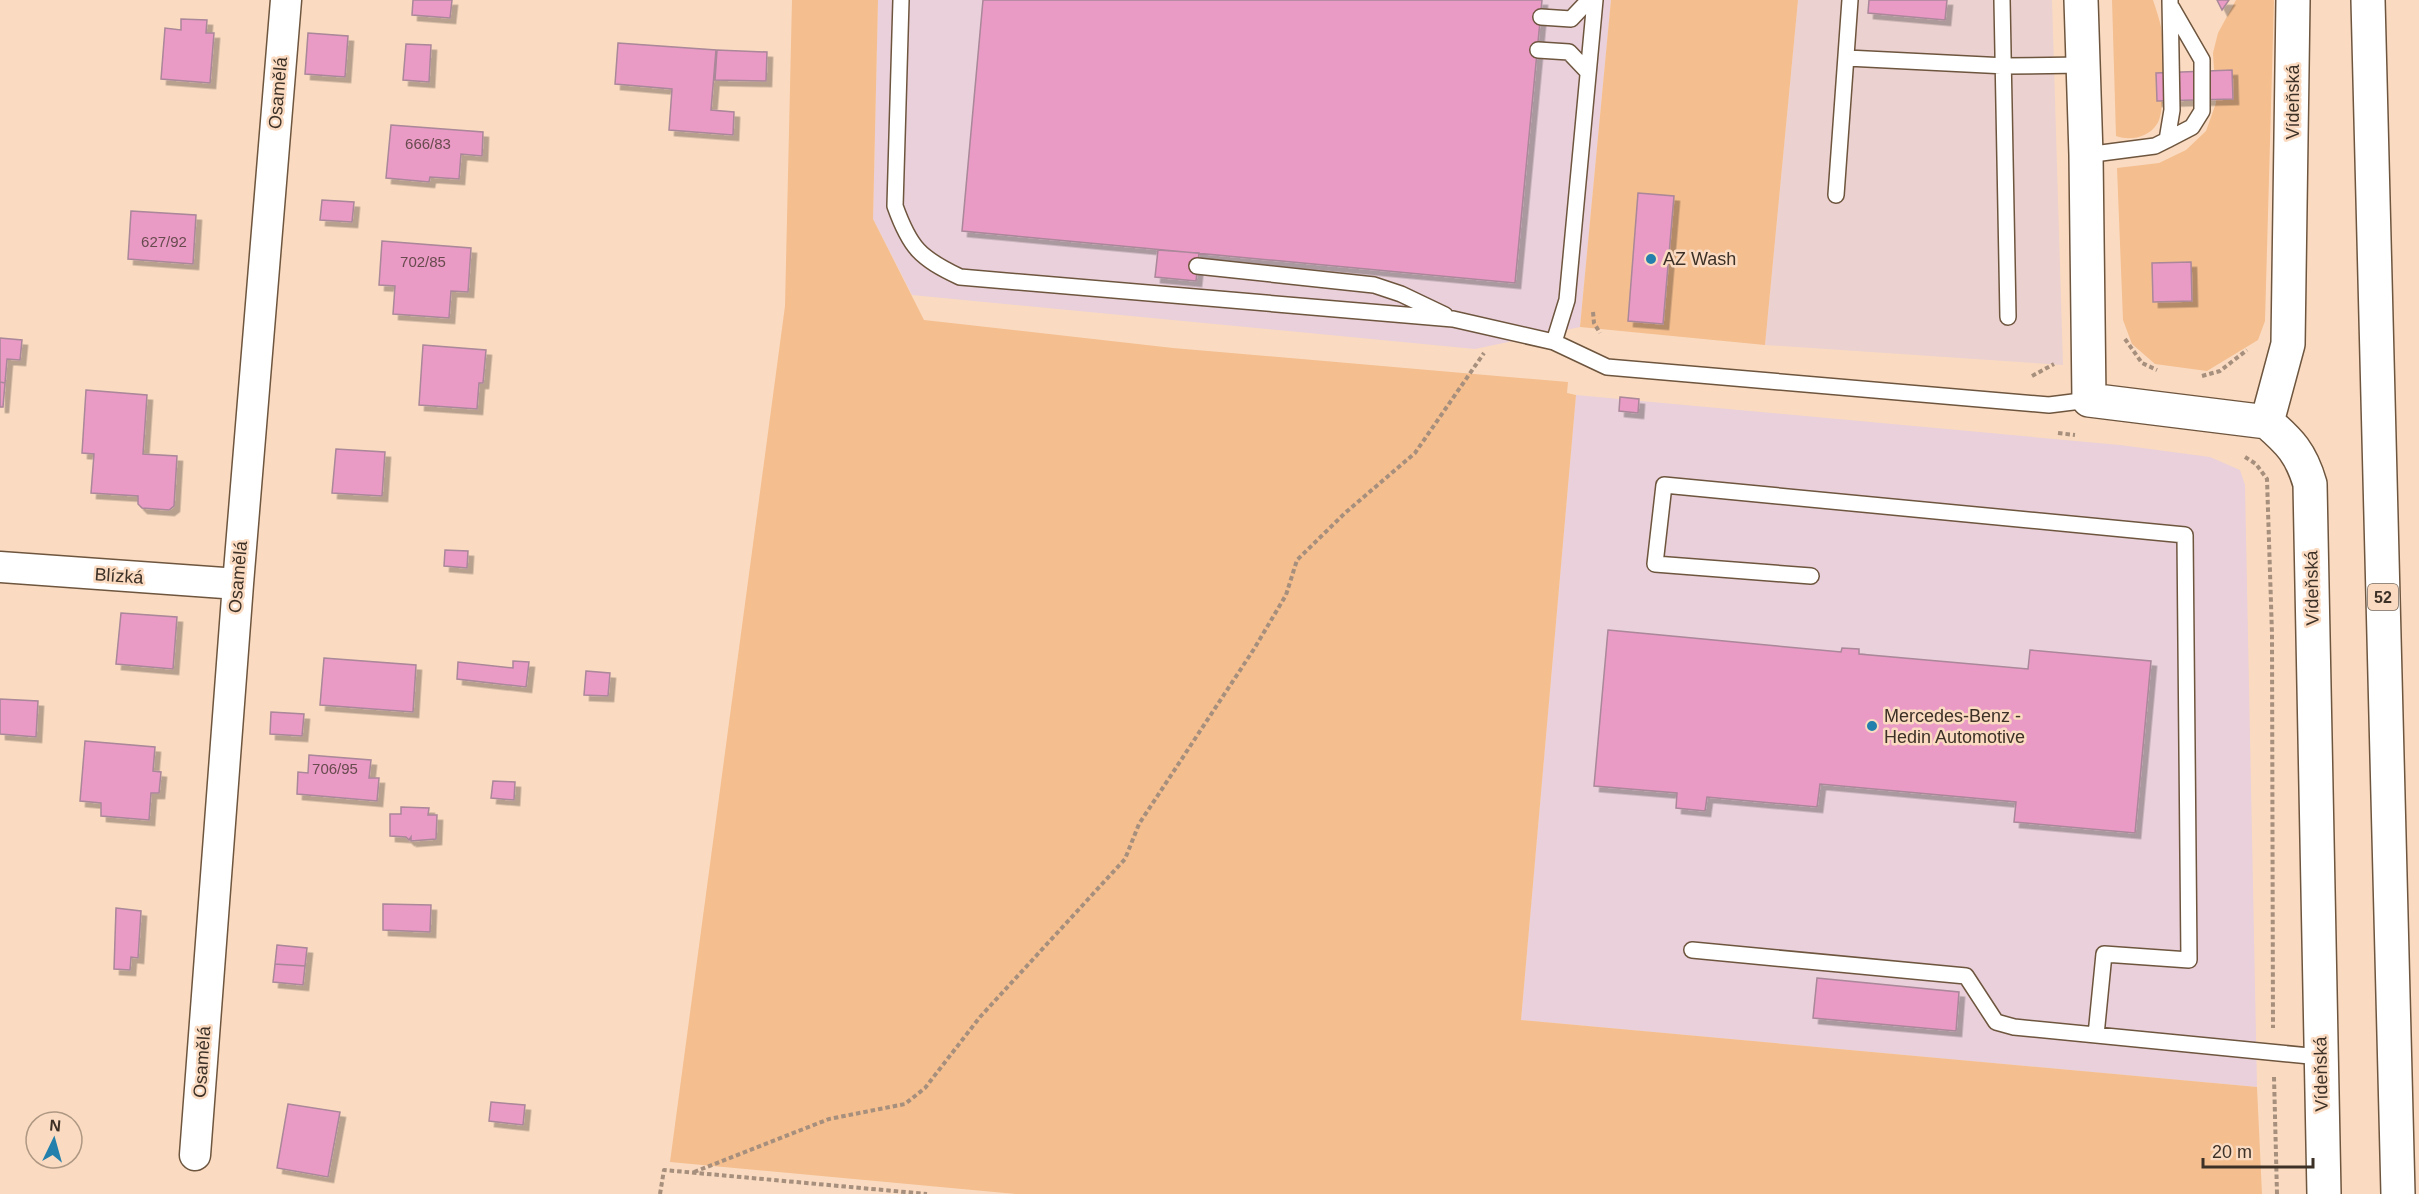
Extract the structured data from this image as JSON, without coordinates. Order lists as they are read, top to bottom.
{
  "streets": {
    "main road": ["Vídeňská", "52"],
    "street": ["Osamělá", "Blízká"]
  },
  "crossings": [
    ["Osamělá", "Blízká"]
  ],
  "places": ["AZ Wash", "Mercedes-Benz - Hedin Automotive"],
  "house_numbers": [
    "666/83",
    "627/92",
    "702/85",
    "706/95"
  ],
  "scale_bar": "20 m",
  "north": "top"
}
